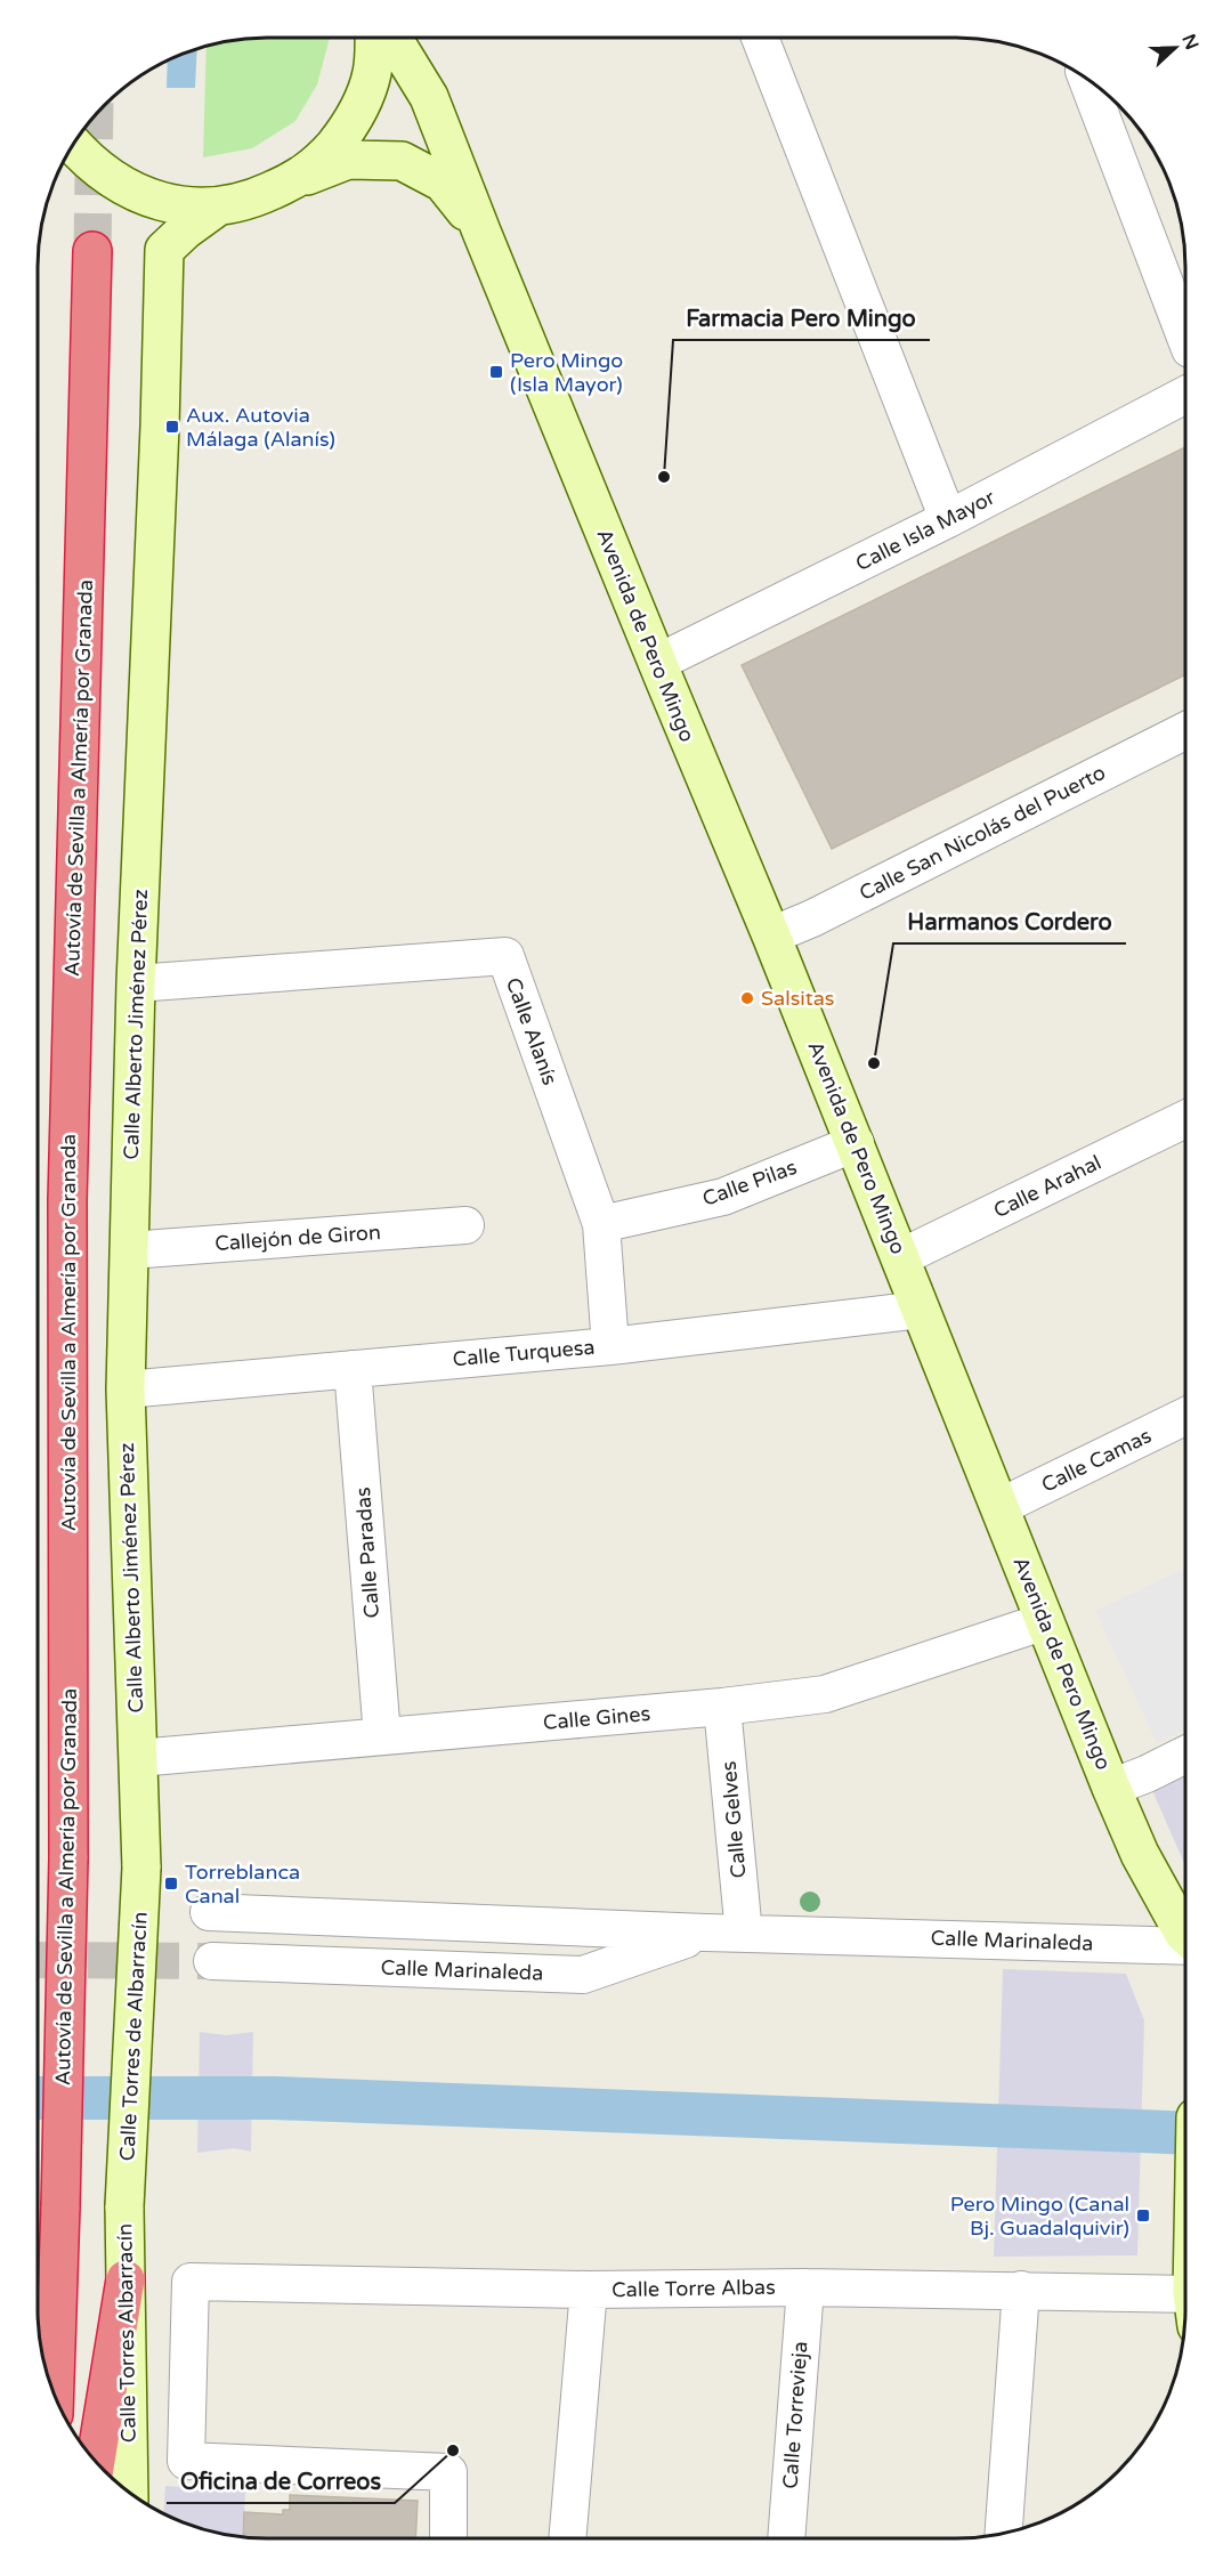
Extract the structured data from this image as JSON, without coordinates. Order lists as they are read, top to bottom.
{
  "streets": {
    "highway": ["Autovía de Sevilla a Almería por Granada"],
    "street": [
      "Calle Isla Mayor",
      "Avenida de Pero Mingo",
      "Calle San Nicolás del Puerto",
      "Calle Alberto Jiménez Pérez",
      "Calle Alanís",
      "Calle Pilas",
      "Calle Arahal",
      "Callejón de Giron",
      "Calle Turquesa",
      "Calle Camas",
      "Calle Paradas",
      "Calle Gines",
      "Calle Gelves",
      "Calle Marinaleda",
      "Calle Torres de Albarracín",
      "Calle Torre Albas",
      "Calle Torres Albarracín",
      "Calle Torrevieja"
    ]
  },
  "crossings": [
    ["Calle Isla Mayor", "Avenida de Pero Mingo"],
    ["Avenida de Pero Mingo", "Calle San Nicolás del Puerto"],
    ["Avenida de Pero Mingo", "Calle Pilas"],
    ["Avenida de Pero Mingo", "Calle Arahal"],
    ["Avenida de Pero Mingo", "Calle Turquesa"],
    ["Avenida de Pero Mingo", "Calle Camas"],
    ["Avenida de Pero Mingo", "Calle Gines"],
    ["Calle Alberto Jiménez Pérez", "Calle Alanís"],
    ["Calle Alberto Jiménez Pérez", "Callejón de Giron"],
    ["Calle Alberto Jiménez Pérez", "Calle Turquesa"],
    ["Calle Alberto Jiménez Pérez", "Calle Gines"],
    ["Calle Alberto Jiménez Pérez", "Calle Torres de Albarracín"],
    ["Calle Alanís", "Calle Pilas"],
    ["Calle Alanís", "Calle Turquesa"],
    ["Calle Turquesa", "Calle Paradas"],
    ["Calle Paradas", "Calle Gines"],
    ["Calle Gines", "Calle Gelves"],
    ["Calle Gelves", "Calle Marinaleda"],
    ["Calle Torres de Albarracín", "Calle Torres Albarracín"],
    ["Calle Torre Albas", "Calle Torrevieja"]
  ],
  "places": {
    "transit": [
      "Pero Mingo (Isla Mayor)",
      "Aux. Autovia Málaga (Alanís)",
      "Torreblanca Canal",
      "Pero Mingo (Canal Bj. Guadalquivir)"
    ],
    "other": [
      "Farmacia Pero Mingo",
      "Salsitas",
      "Harmanos Cordero",
      "Oficina de Correos"
    ]
  },
  "north": "right"
}
